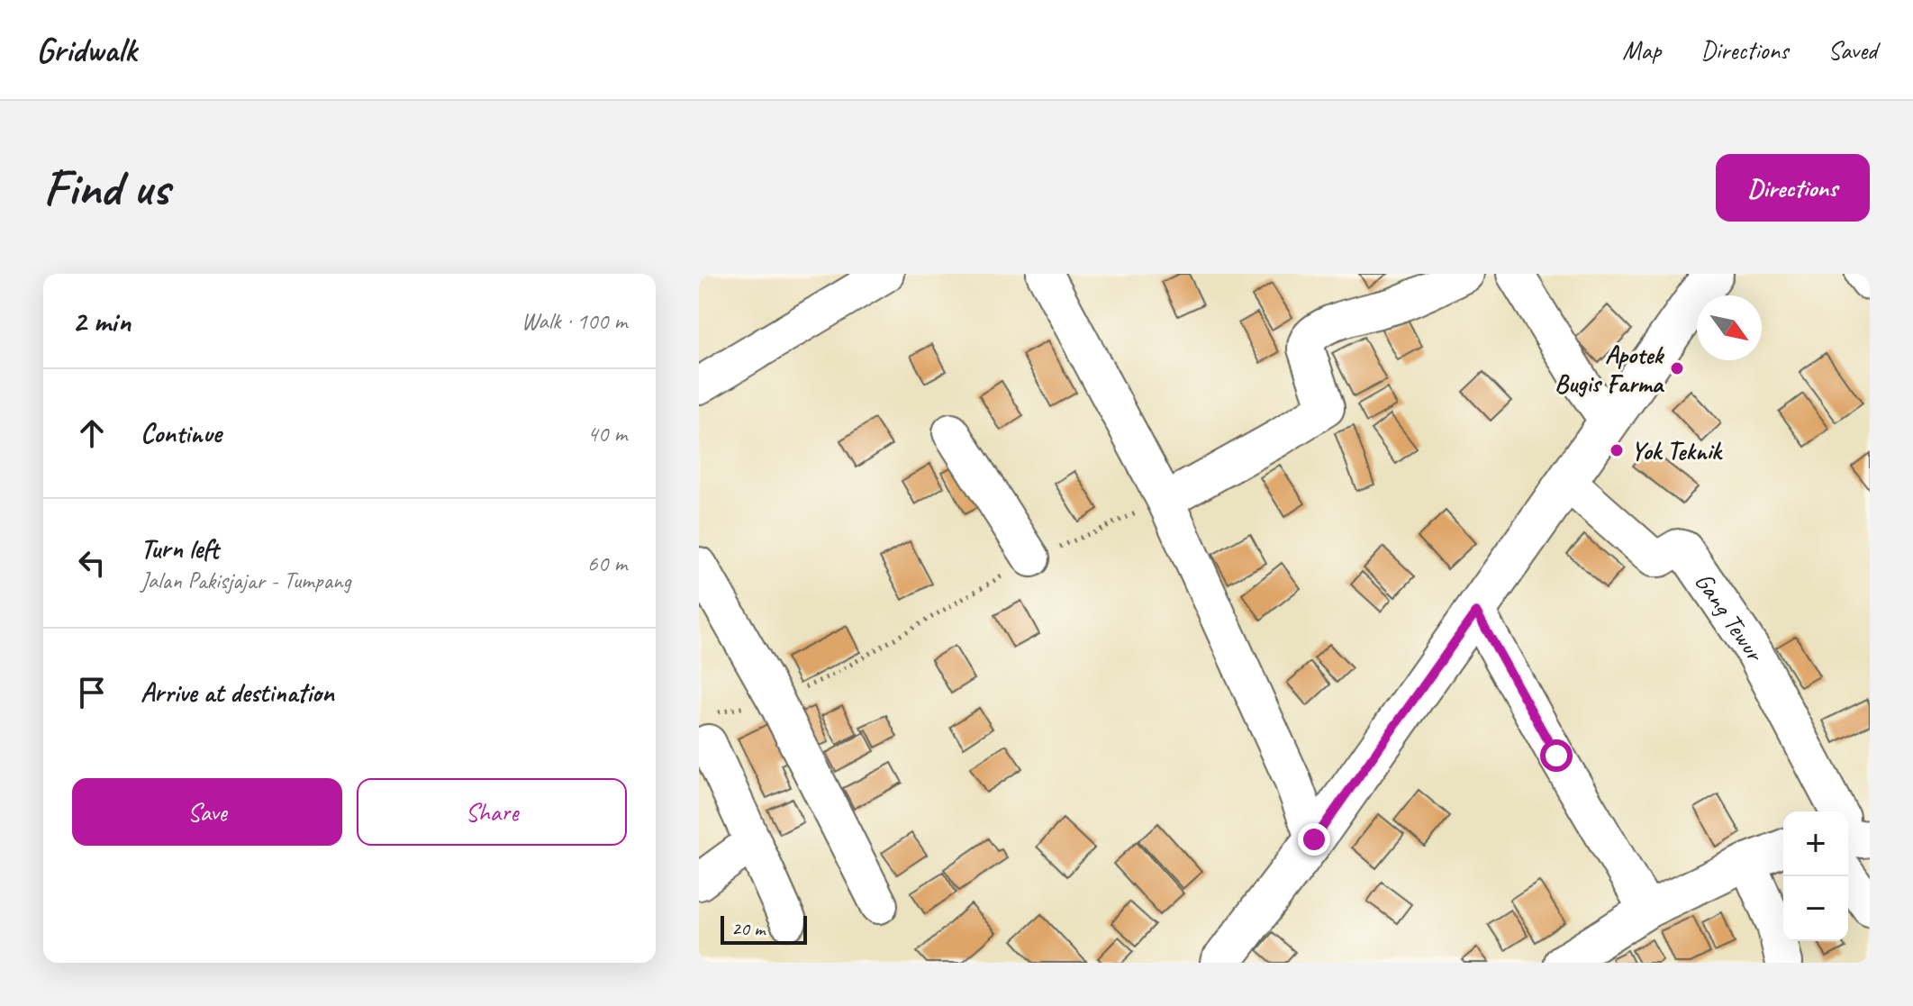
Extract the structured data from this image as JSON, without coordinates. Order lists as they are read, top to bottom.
{
  "streets": {
    "street": ["Gang Tewur"]
  },
  "places": ["Apotek Bugis Farma", "Yok Teknik"],
  "scale_bar": "20 m",
  "north": "bottom right",
  "page": {
    "header": "Gridwalk",
    "nav": ["Map", "Directions", "Saved"],
    "buttons": [
      "Directions",
      ["Save", "Share"]
    ],
    "title": "Find us",
    "heading": ["2 min", "Walk · 100 m"],
    "list": [
      ["Continue", "40 m"],
      ["Turn left", "Jalan Pakisjajar - Tumpang", "60 m"],
      "Arrive at destination"
    ],
    "map_buttons": ["+", "−"],
    "scale": "20 m"
  }
}
